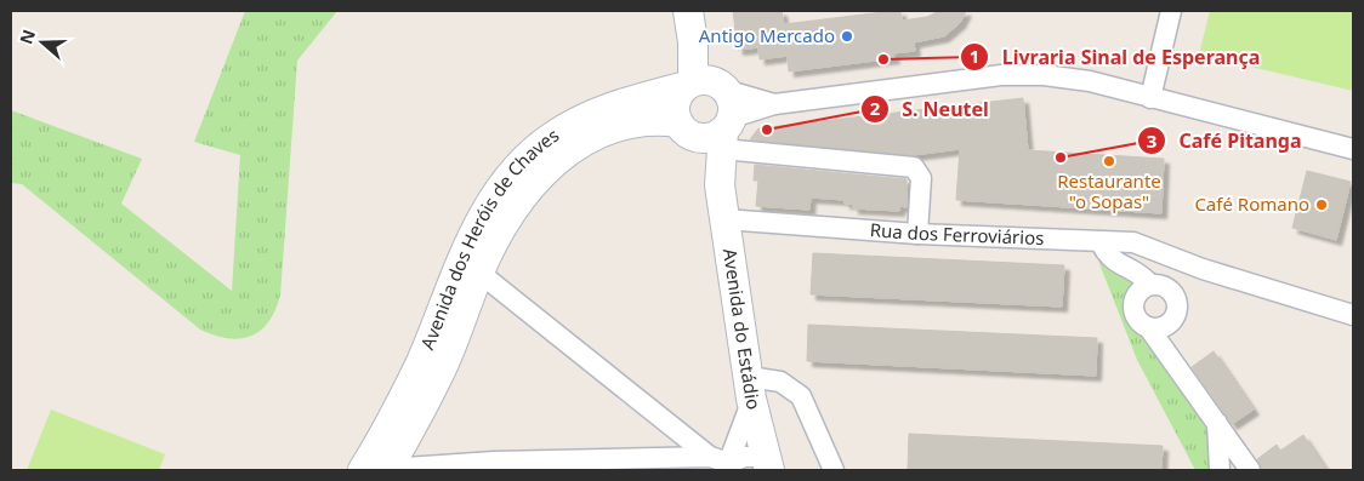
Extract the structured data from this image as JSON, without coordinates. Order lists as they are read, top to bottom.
{
  "streets": {
    "main road": ["Avenida dos Heróis de Chaves", "Avenida do Estádio"],
    "street": ["Rua dos Ferroviários"]
  },
  "crossings": [
    ["Rua dos Ferroviários", "Avenida do Estádio"],
    ["Avenida dos Heróis de Chaves", "Avenida do Estádio"]
  ],
  "places": [
    "Antigo Mercado",
    "Livraria Sinal de Esperança",
    "S. Neutel",
    "Café Pitanga",
    "Restaurante \"o Sopas\"",
    "Café Romano"
  ],
  "north": "left"
}
